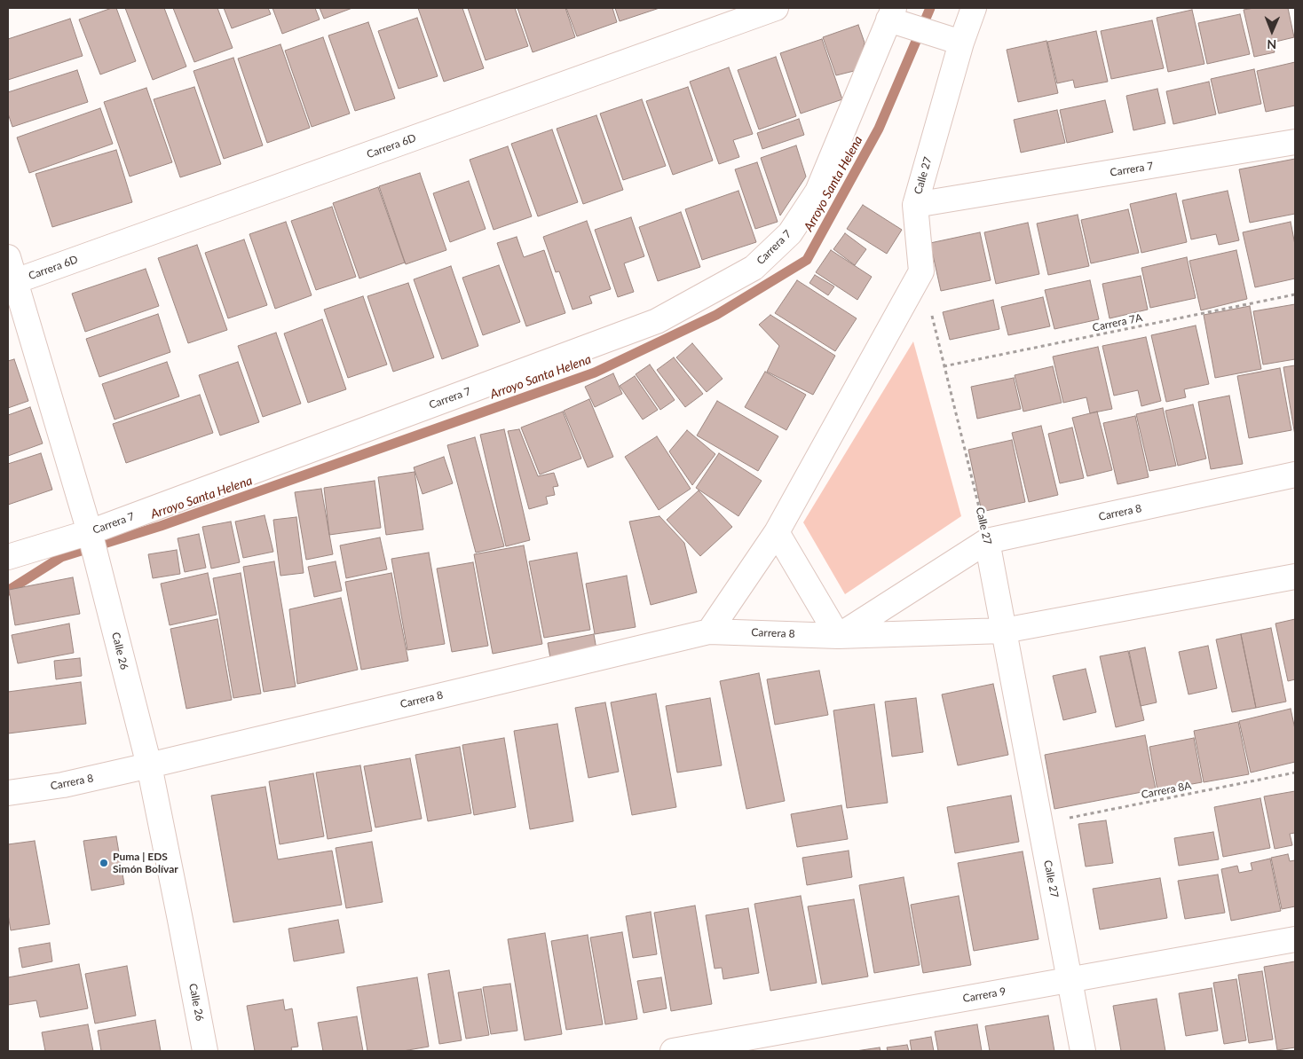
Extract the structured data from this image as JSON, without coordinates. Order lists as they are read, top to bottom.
{
  "streets": {
    "street": [
      "Carrera 6D",
      "Carrera 7",
      "Calle 27",
      "Carrera 8",
      "Calle 26",
      "Carrera 9"
    ],
    "path": ["Carrera 7A", "Carrera 8A"]
  },
  "crossings": [
    ["Carrera 6D", "Calle 26"],
    ["Carrera 7", "Calle 27"],
    ["Carrera 7", "Calle 26"],
    ["Calle 27", "Carrera 7A"],
    ["Calle 27", "Carrera 8"],
    ["Calle 27", "Carrera 8A"],
    ["Calle 27", "Carrera 9"],
    ["Carrera 8", "Calle 26"]
  ],
  "water": ["Arroyo Santa Helena"],
  "places": ["Puma | EDS Simón Bolívar"],
  "north": "bottom"
}
